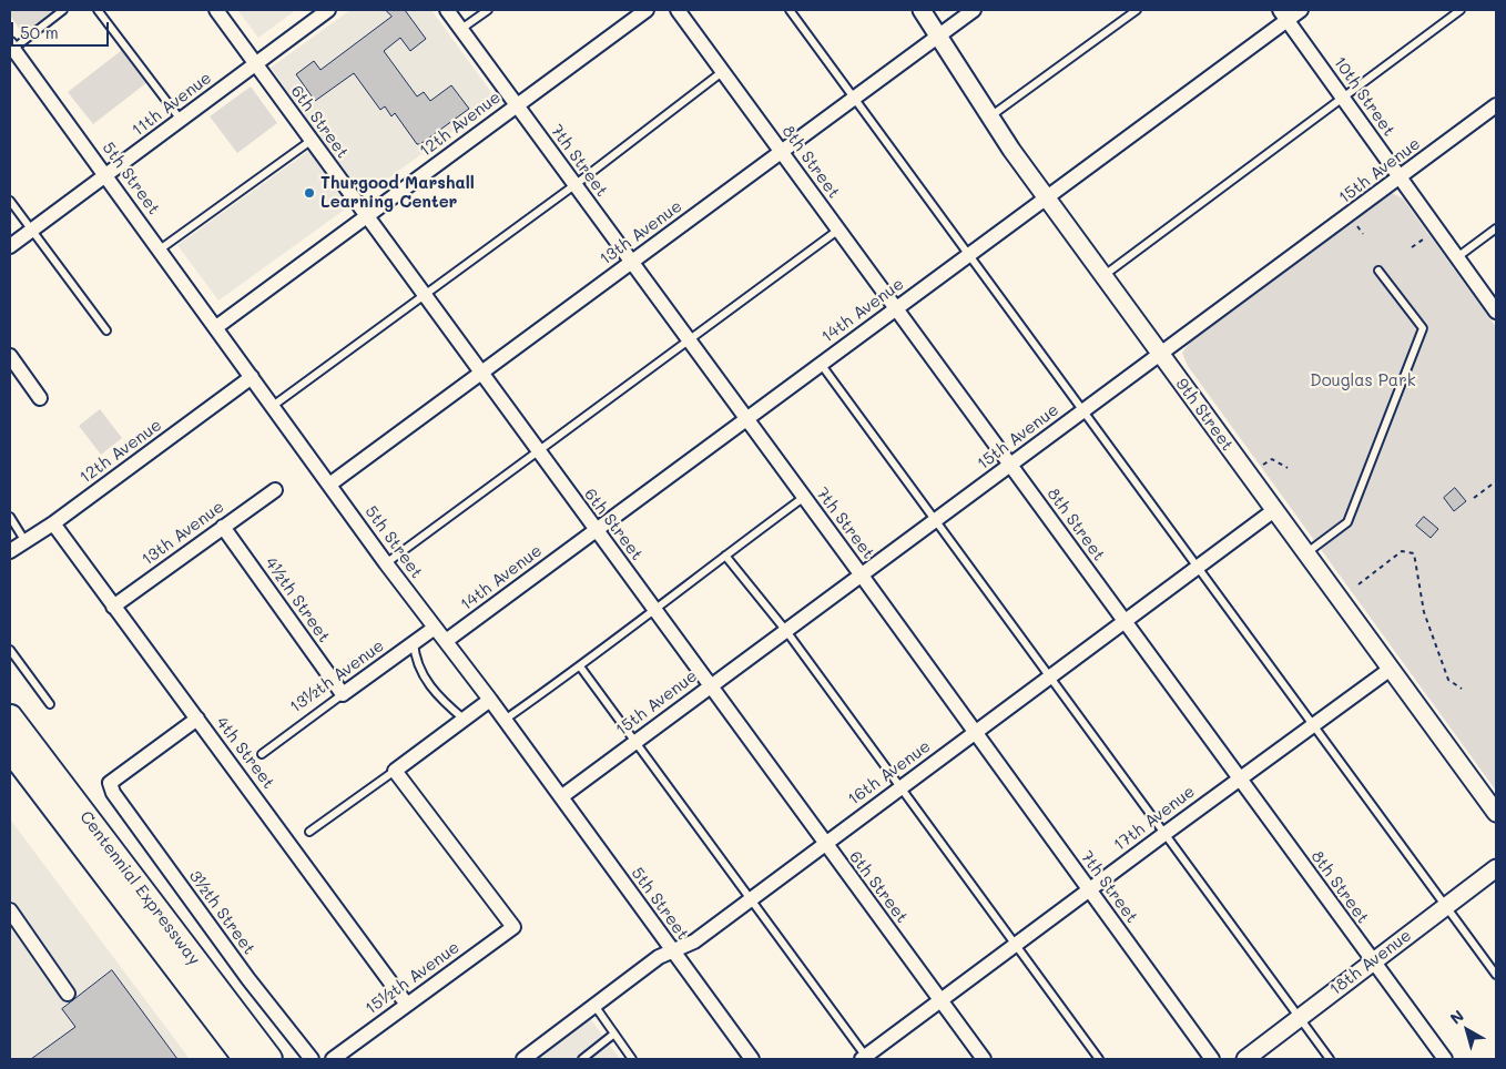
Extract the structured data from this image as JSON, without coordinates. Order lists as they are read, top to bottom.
{
  "streets": {
    "highway": ["Centennial Expressway"],
    "street": [
      "10th Street",
      "11th Avenue",
      "6th Street",
      "12th Avenue",
      "7th Street",
      "8th Street",
      "15th Avenue",
      "5th Street",
      "13th Avenue",
      "14th Avenue",
      "9th Street",
      "4½th Street",
      "13½th Avenue",
      "4th Street",
      "16th Avenue",
      "17th Avenue",
      "3½th Street",
      "18th Avenue",
      "15½th Avenue"
    ]
  },
  "crossings": [
    ["10th Street", "15th Avenue"],
    ["10th Street", "14th Avenue"],
    ["11th Avenue", "6th Street"],
    ["11th Avenue", "5th Street"],
    ["6th Street", "12th Avenue"],
    ["6th Street", "15th Avenue"],
    ["6th Street", "13th Avenue"],
    ["6th Street", "14th Avenue"],
    ["6th Street", "16th Avenue"],
    ["6th Street", "17th Avenue"],
    ["12th Avenue", "7th Street"],
    ["12th Avenue", "5th Street"],
    ["12th Avenue", "4th Street"],
    ["7th Street", "15th Avenue"],
    ["7th Street", "13th Avenue"],
    ["7th Street", "14th Avenue"],
    ["7th Street", "16th Avenue"],
    ["7th Street", "17th Avenue"],
    ["8th Street", "15th Avenue"],
    ["8th Street", "13th Avenue"],
    ["8th Street", "14th Avenue"],
    ["8th Street", "16th Avenue"],
    ["8th Street", "17th Avenue"],
    ["8th Street", "18th Avenue"],
    ["15th Avenue", "5th Street"],
    ["15th Avenue", "9th Street"],
    ["5th Street", "13th Avenue"],
    ["5th Street", "14th Avenue"],
    ["5th Street", "13½th Avenue"],
    ["5th Street", "16th Avenue"],
    ["13th Avenue", "9th Street"],
    ["13th Avenue", "4½th Street"],
    ["13th Avenue", "4th Street"],
    ["14th Avenue", "9th Street"],
    ["9th Street", "16th Avenue"],
    ["9th Street", "17th Avenue"],
    ["4½th Street", "13½th Avenue"],
    ["4th Street", "3½th Street"],
    ["4th Street", "15½th Avenue"]
  ],
  "parks": ["Douglas Park"],
  "places": ["Thurgood Marshall Learning Center"],
  "scale_bar": "50 m",
  "north": "top left"
}
